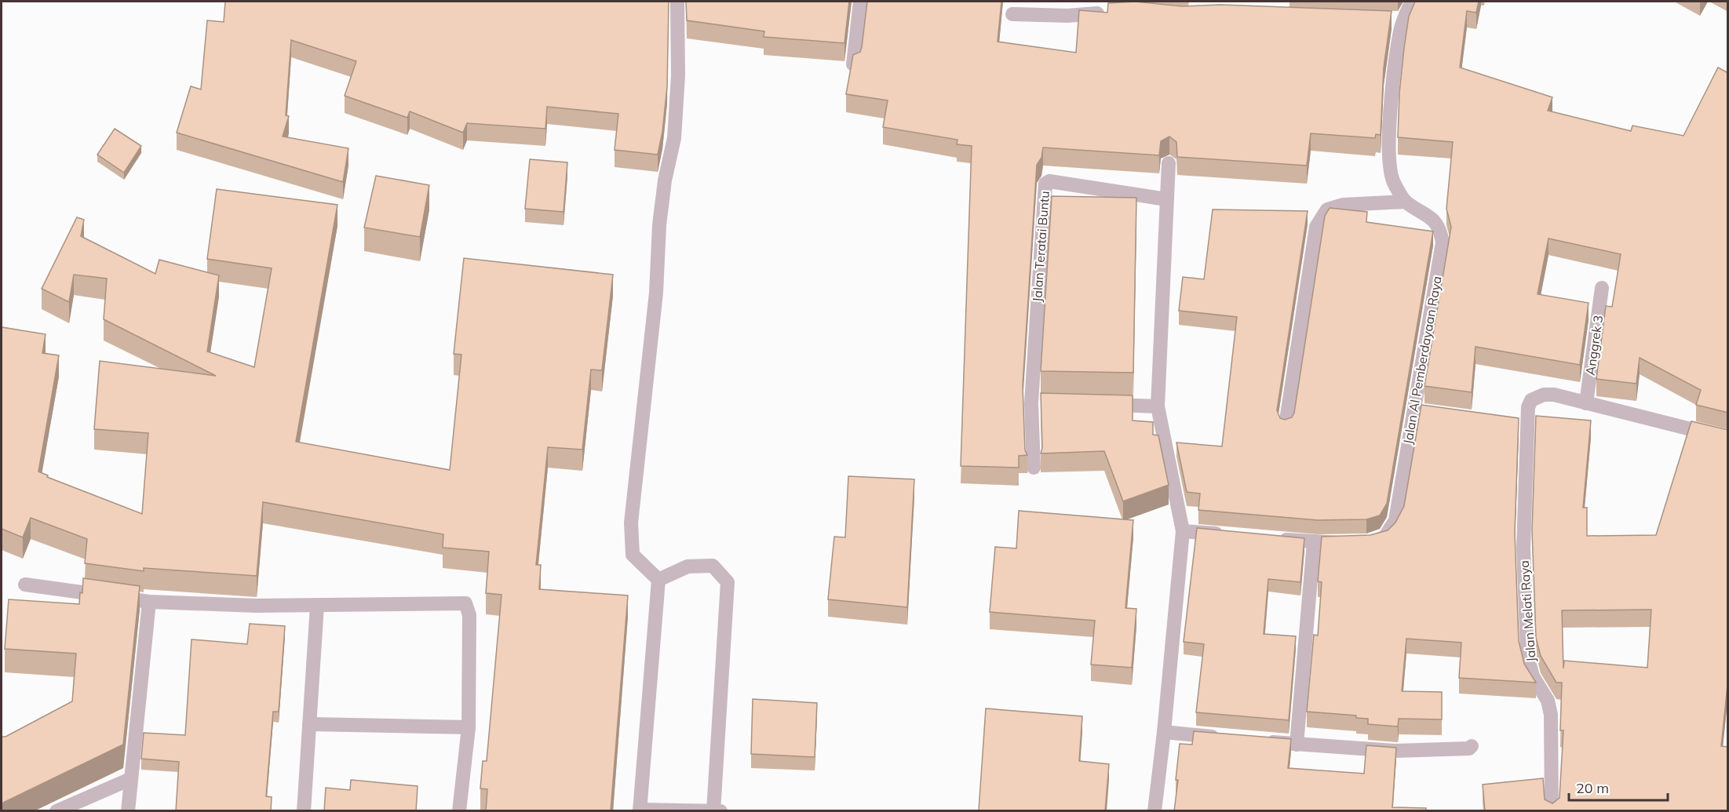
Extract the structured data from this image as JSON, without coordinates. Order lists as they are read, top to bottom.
{
  "streets": {
    "street": [
      "Jalan Teratai Buntu",
      "Anggrek 3",
      "Jalan Al Pemberdayaan Raya",
      "Jalan Melati Raya"
    ]
  },
  "crossings": [
    ["Anggrek 3", "Jalan Melati Raya"]
  ],
  "scale_bar": "20 m"
}
